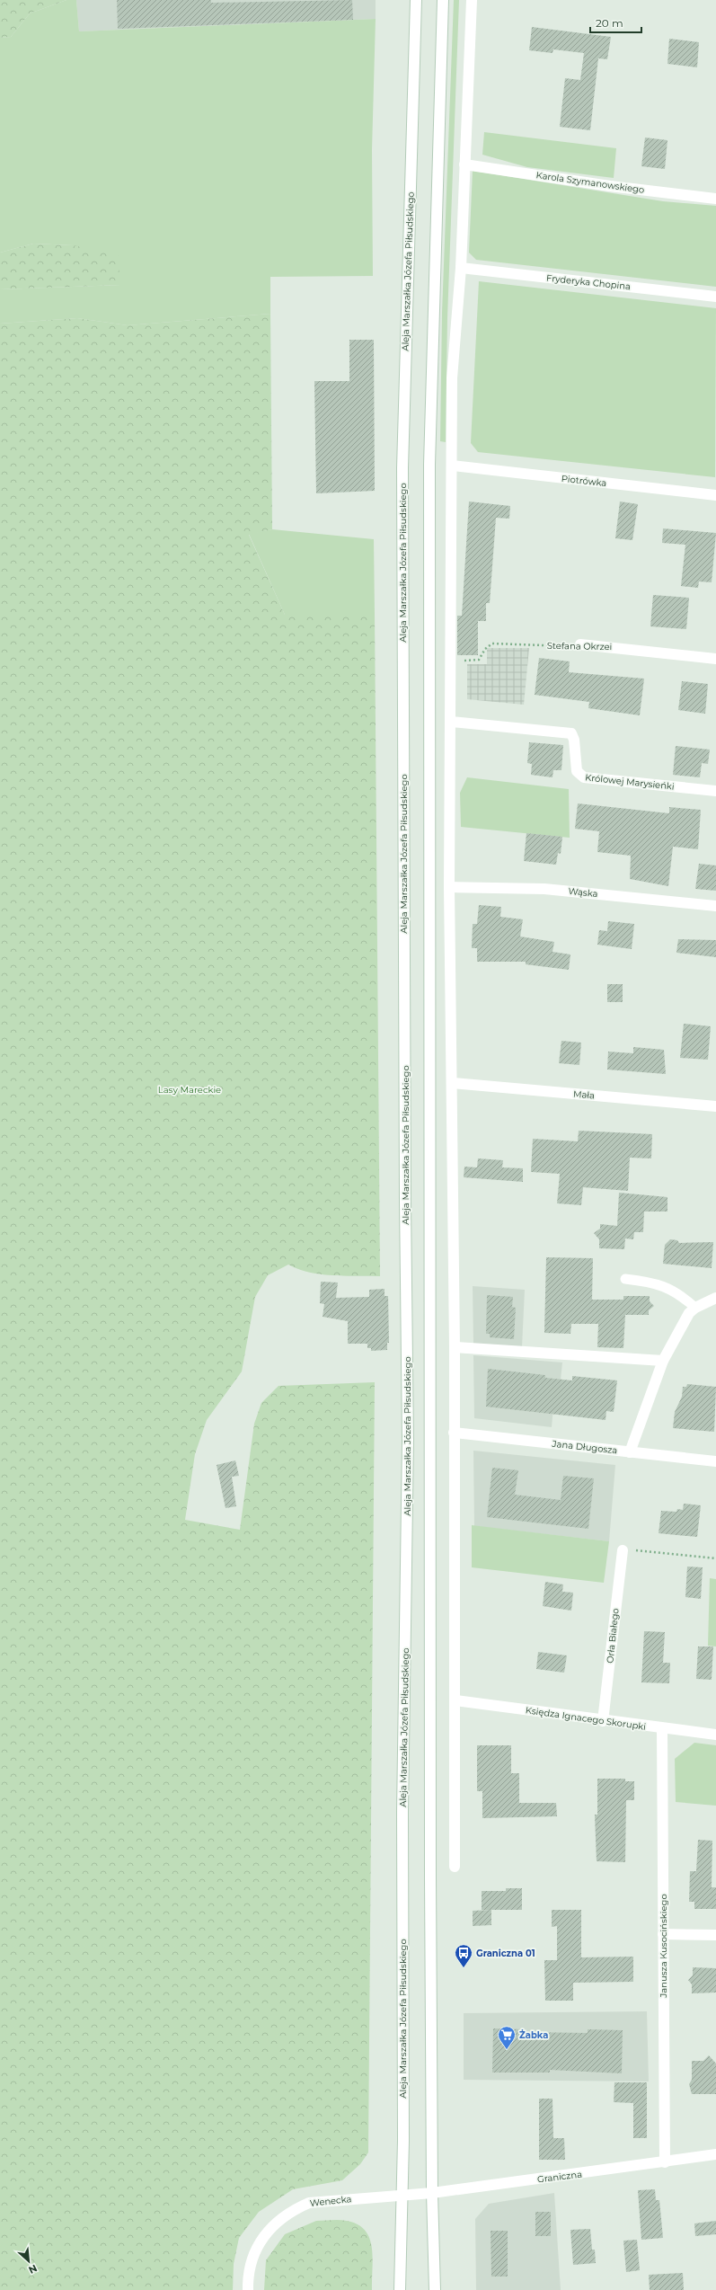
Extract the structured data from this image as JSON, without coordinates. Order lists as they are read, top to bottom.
{
  "streets": {
    "street": [
      "Karola Szymanowskiego",
      "Aleja Marszałka Józefa Piłsudskiego",
      "Fryderyka Chopina",
      "Piotrówka",
      "Stefana Okrzei",
      "Królowej Marysieńki",
      "Wąska",
      "Mała",
      "Jana Długosza",
      "Orła Białego",
      "Księdza Ignacego Skorupki",
      "Janusza Kusocińskiego",
      "Graniczna",
      "Wenecka"
    ]
  },
  "crossings": [
    ["Aleja Marszałka Józefa Piłsudskiego", "Graniczna"],
    ["Aleja Marszałka Józefa Piłsudskiego", "Wenecka"],
    ["Orła Białego", "Księdza Ignacego Skorupki"],
    ["Księdza Ignacego Skorupki", "Janusza Kusocińskiego"],
    ["Janusza Kusocińskiego", "Graniczna"],
    ["Graniczna", "Wenecka"]
  ],
  "parks": ["Lasy Mareckie"],
  "places": {
    "bus stop": ["Graniczna 01"],
    "supermarket": ["Żabka"]
  },
  "scale_bar": "20 m",
  "north": "bottom right"
}
